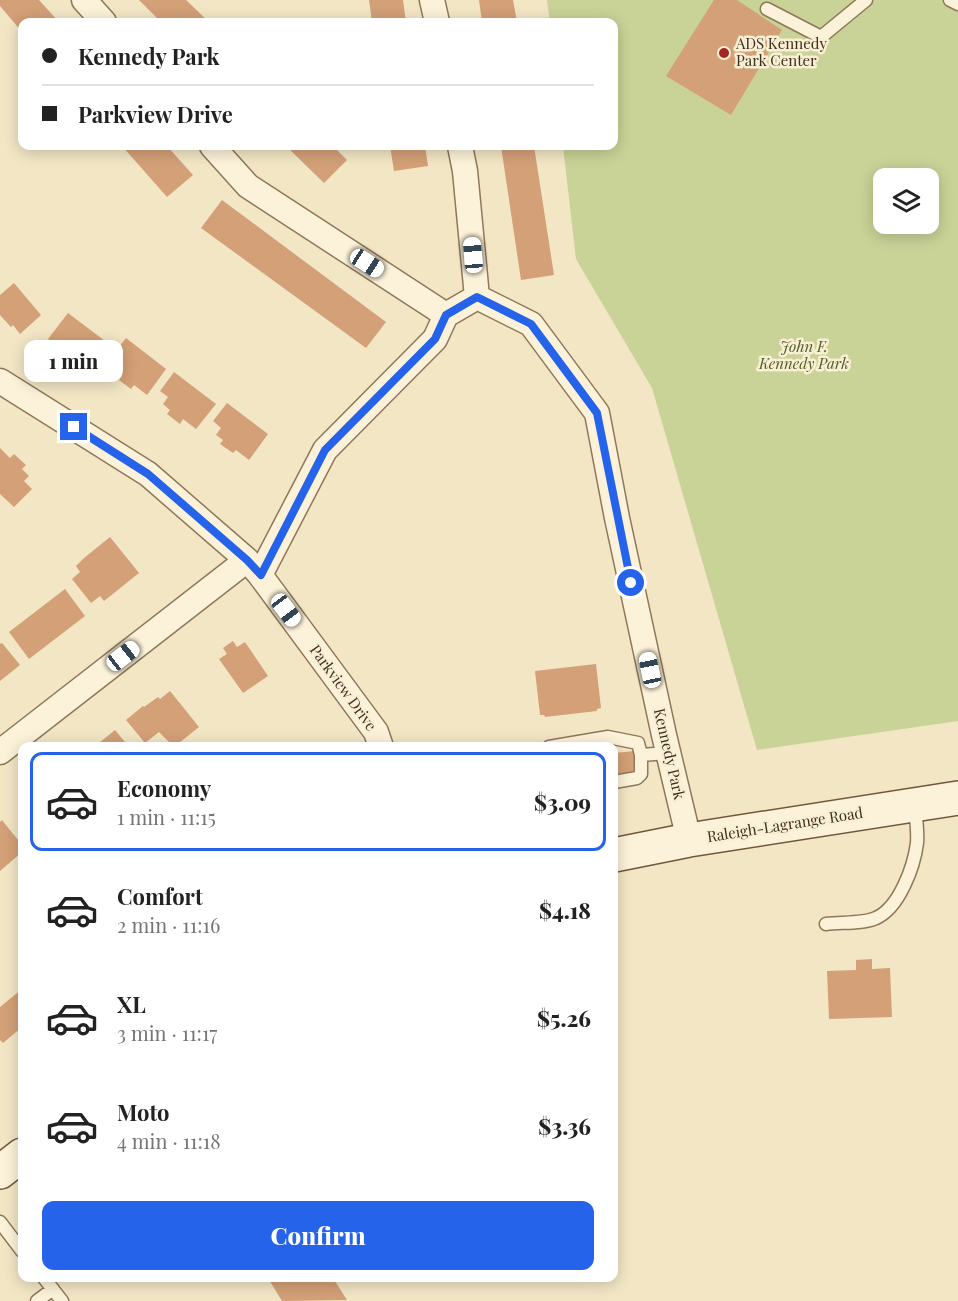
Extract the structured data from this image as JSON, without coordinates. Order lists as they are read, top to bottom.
{
  "streets": {
    "main road": ["Raleigh-Lagrange Road"],
    "street": ["Parkview Drive", "Kennedy Park"]
  },
  "crossings": [
    ["Kennedy Park", "Raleigh-Lagrange Road"]
  ],
  "parks": ["John F. Kennedy Park"],
  "places": ["ADS Kennedy Park Center"],
  "page": {
    "banner": ["Kennedy Park", "Parkview Drive"],
    "bubble": "1 min",
    "list": [
      {
        "name": "Economy",
        "note": "1 min · 11:15",
        "value": "$3.09"
      },
      {
        "name": "Comfort",
        "note": "2 min · 11:16",
        "value": "$4.18"
      },
      {
        "name": "XL",
        "note": "3 min · 11:17",
        "value": "$5.26"
      },
      {
        "name": "Moto",
        "note": "4 min · 11:18",
        "value": "$3.36"
      }
    ],
    "buttons": "Confirm"
  }
}
